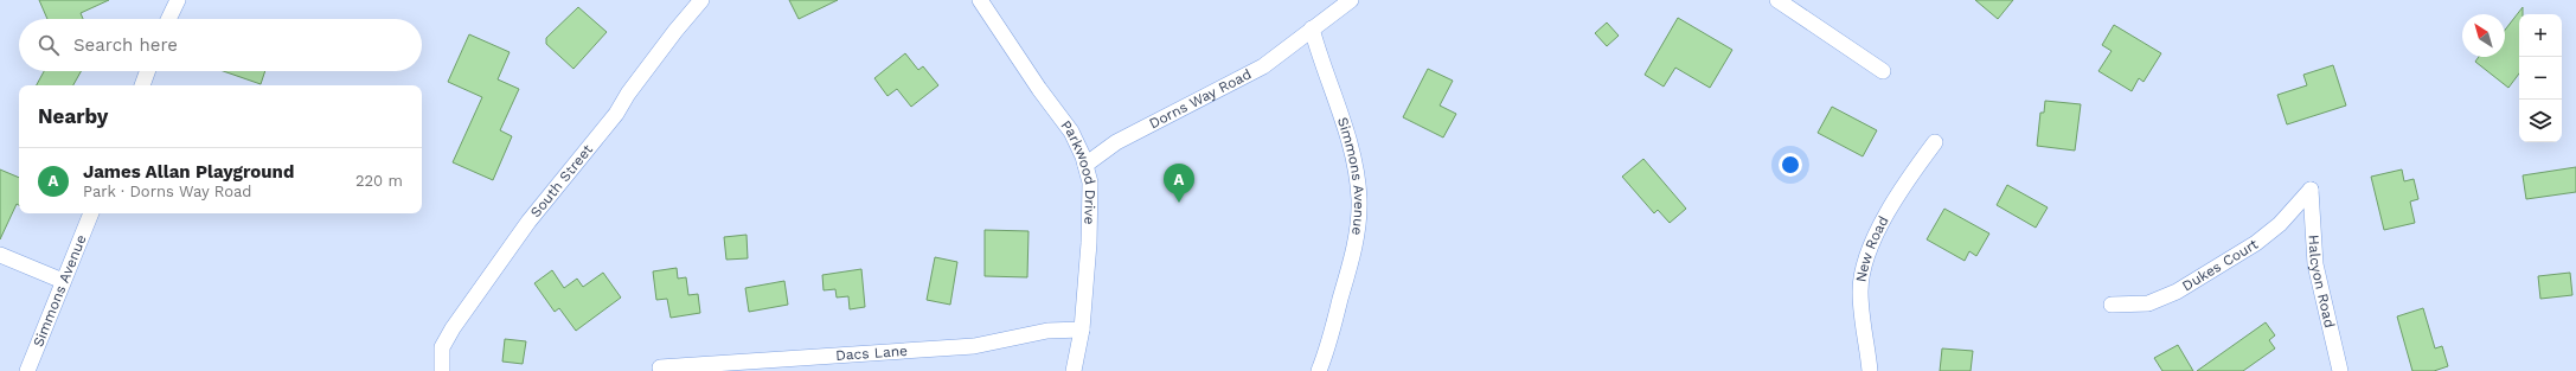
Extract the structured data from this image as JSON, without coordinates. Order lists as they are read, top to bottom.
{
  "streets": {
    "street": [
      "Dorns Way Road",
      "Parkwood Drive",
      "Simmons Avenue",
      "South Street",
      "New Road",
      "Dukes Court",
      "Halcyon Road",
      "Dacs Lane"
    ]
  },
  "crossings": [
    ["Dorns Way Road", "Parkwood Drive"],
    ["Dorns Way Road", "Simmons Avenue"],
    ["Parkwood Drive", "Dacs Lane"],
    ["Dukes Court", "Halcyon Road"]
  ],
  "north": "top left",
  "page": {
    "map_buttons": ["+", "−"],
    "search": "Search here",
    "heading": "Nearby",
    "list": [
      {
        "mark": "A",
        "name": "James Allan Playground",
        "note": "Park · Dorns Way Road",
        "value": "220 m"
      }
    ],
    "pins": "A"
  }
}
